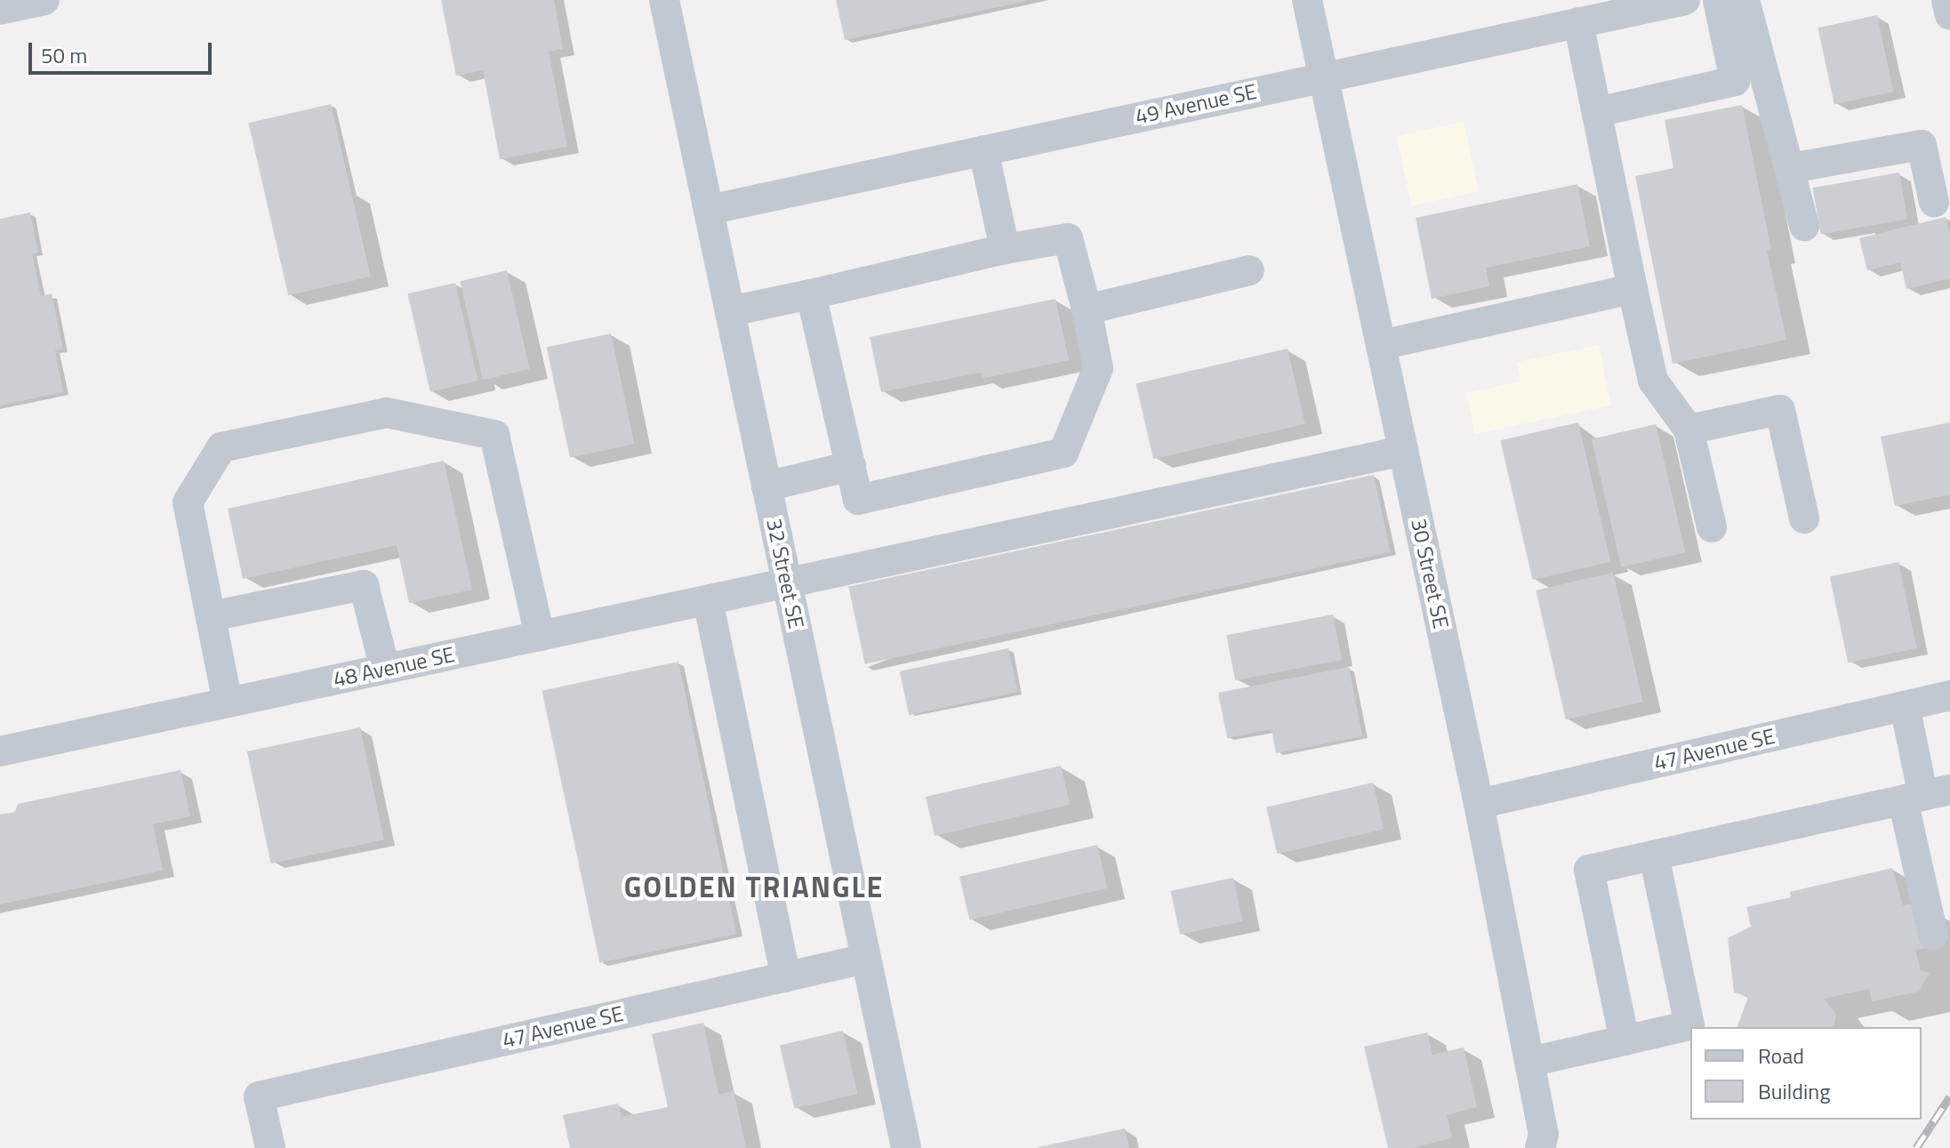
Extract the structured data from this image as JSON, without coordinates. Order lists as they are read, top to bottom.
{
  "streets": {
    "street": [
      "49 Avenue SE",
      "32 Street SE",
      "30 Street SE",
      "48 Avenue SE",
      "47 Avenue SE"
    ]
  },
  "crossings": [
    ["49 Avenue SE", "32 Street SE"],
    ["49 Avenue SE", "30 Street SE"],
    ["32 Street SE", "48 Avenue SE"],
    ["32 Street SE", "47 Avenue SE"],
    ["30 Street SE", "48 Avenue SE"],
    ["30 Street SE", "47 Avenue SE"]
  ],
  "districts": ["GOLDEN TRIANGLE"],
  "legend": ["Road", "Building"],
  "scale_bar": "50 m"
}
